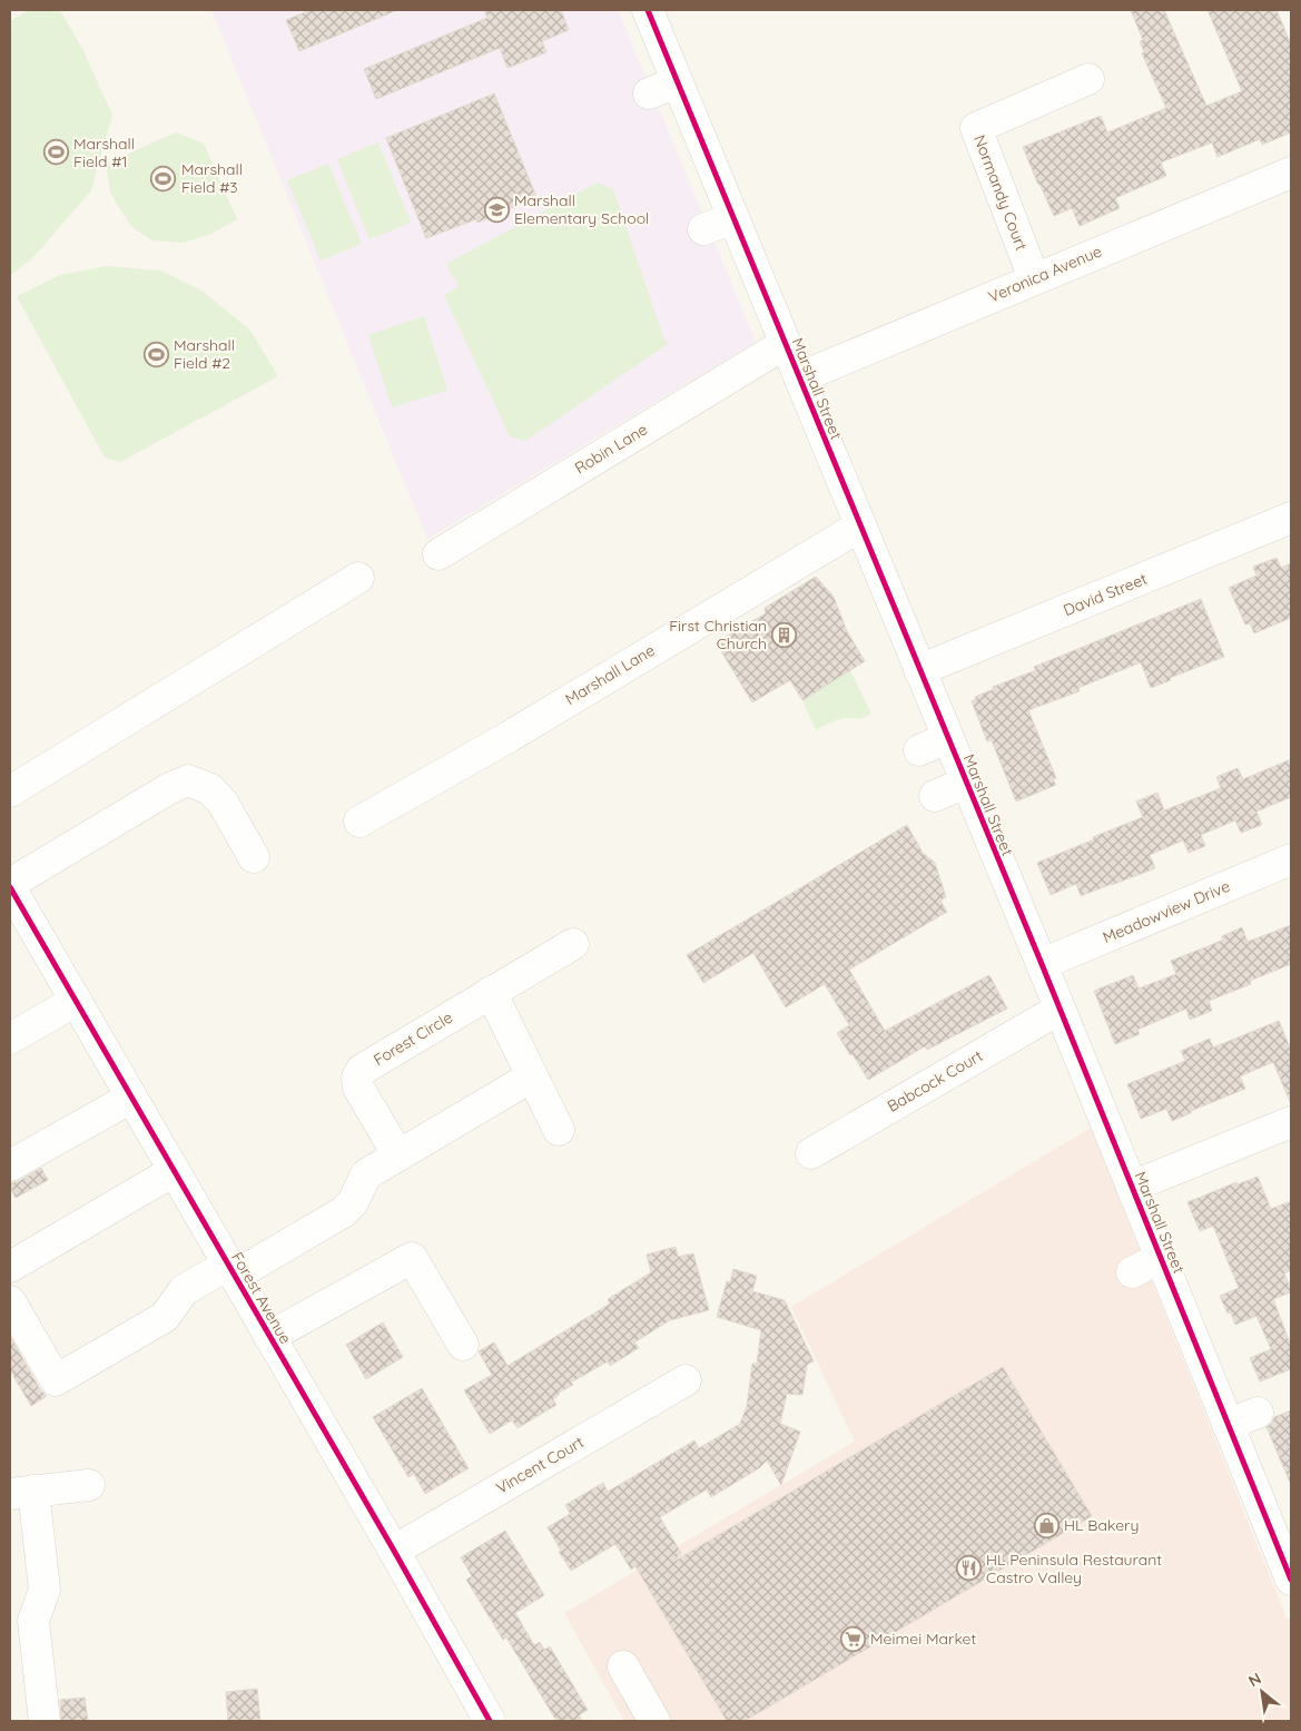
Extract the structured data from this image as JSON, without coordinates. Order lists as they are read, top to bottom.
{
  "streets": {
    "street": [
      "Normandy Court",
      "Veronica Avenue",
      "Marshall Street",
      "Robin Lane",
      "David Street",
      "Marshall Lane",
      "Meadowview Drive",
      "Forest Circle",
      "Babcock Court",
      "Forest Avenue",
      "Vincent Court"
    ]
  },
  "crossings": [
    ["Normandy Court", "Veronica Avenue"],
    ["Veronica Avenue", "Marshall Street"],
    ["Marshall Street", "Robin Lane"],
    ["Marshall Street", "David Street"],
    ["Marshall Street", "Marshall Lane"],
    ["Marshall Street", "Meadowview Drive"],
    ["Marshall Street", "Babcock Court"],
    ["Forest Avenue", "Vincent Court"]
  ],
  "places": {
    "sports": ["Marshall Field #1", "Marshall Field #3", "Marshall Field #2"],
    "school or university": ["Marshall Elementary School"],
    "building": ["First Christian Church"],
    "shop": ["HL Bakery"],
    "restaurant": ["HL Peninsula Restaurant Castro Valley"],
    "supermarket": ["Meimei Market"]
  },
  "north": "top left"
}
